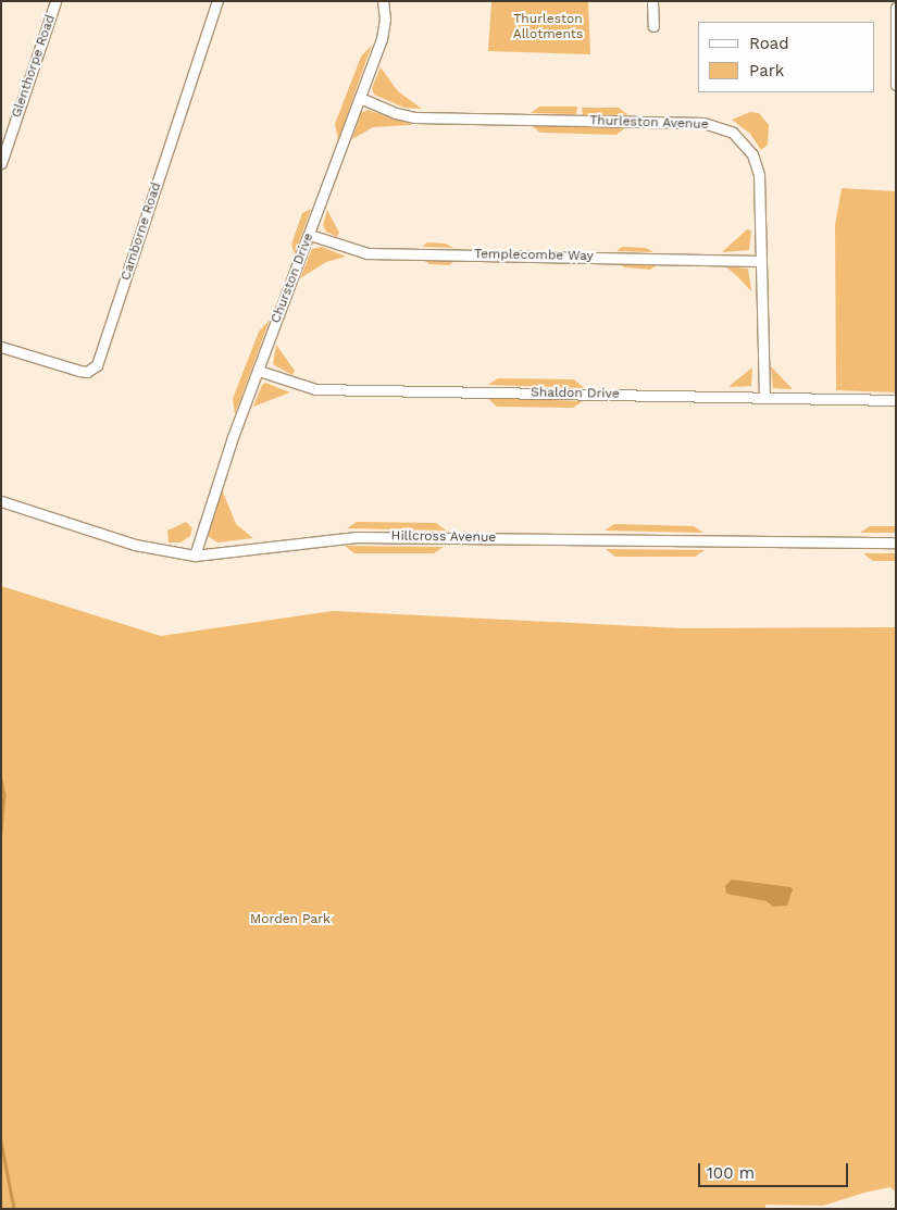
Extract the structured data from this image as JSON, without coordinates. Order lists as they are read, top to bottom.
{
  "streets": {
    "street": [
      "Glenthorpe Road",
      "Thurleston Avenue",
      "Camborne Road",
      "Templecombe Way",
      "Churston Drive",
      "Shaldon Drive",
      "Hillcross Avenue"
    ]
  },
  "crossings": [
    ["Thurleston Avenue", "Templecombe Way"],
    ["Thurleston Avenue", "Churston Drive"],
    ["Thurleston Avenue", "Shaldon Drive"],
    ["Templecombe Way", "Churston Drive"],
    ["Churston Drive", "Shaldon Drive"],
    ["Churston Drive", "Hillcross Avenue"]
  ],
  "parks": ["Thurleston Allotments", "Morden Park"],
  "legend": ["Road", "Park"],
  "scale_bar": "100 m"
}
